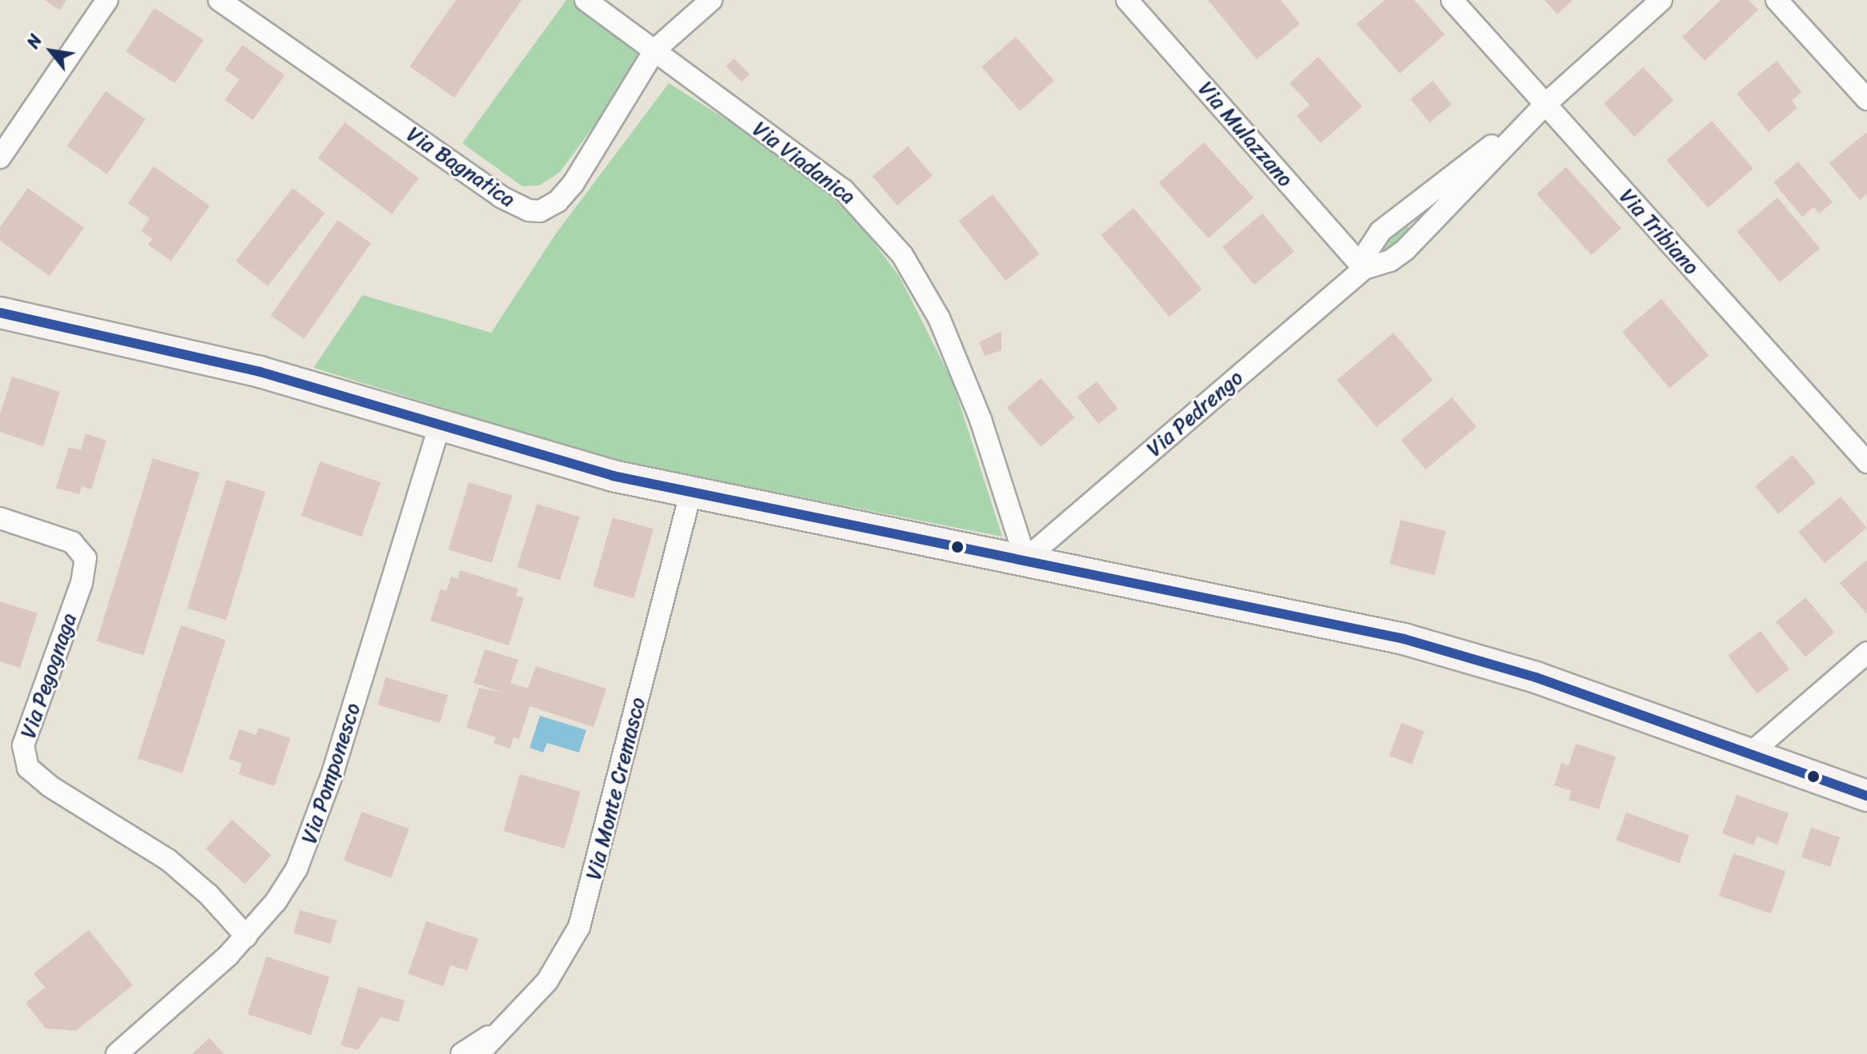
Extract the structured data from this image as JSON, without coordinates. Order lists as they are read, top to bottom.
{
  "streets": {
    "street": [
      "Via Mulazzano",
      "Via Viadanica",
      "Via Bagnatica",
      "Via Tribiano",
      "Via Pedrengo",
      "Via Pegognaga",
      "Via Pomponesco",
      "Via Monte Cremasco"
    ]
  },
  "crossings": [
    ["Via Mulazzano", "Via Pedrengo"],
    ["Via Viadanica", "Via Bagnatica"],
    ["Via Viadanica", "Via Pedrengo"],
    ["Via Tribiano", "Via Pedrengo"],
    ["Via Pegognaga", "Via Pomponesco"]
  ],
  "north": "top left"
}
